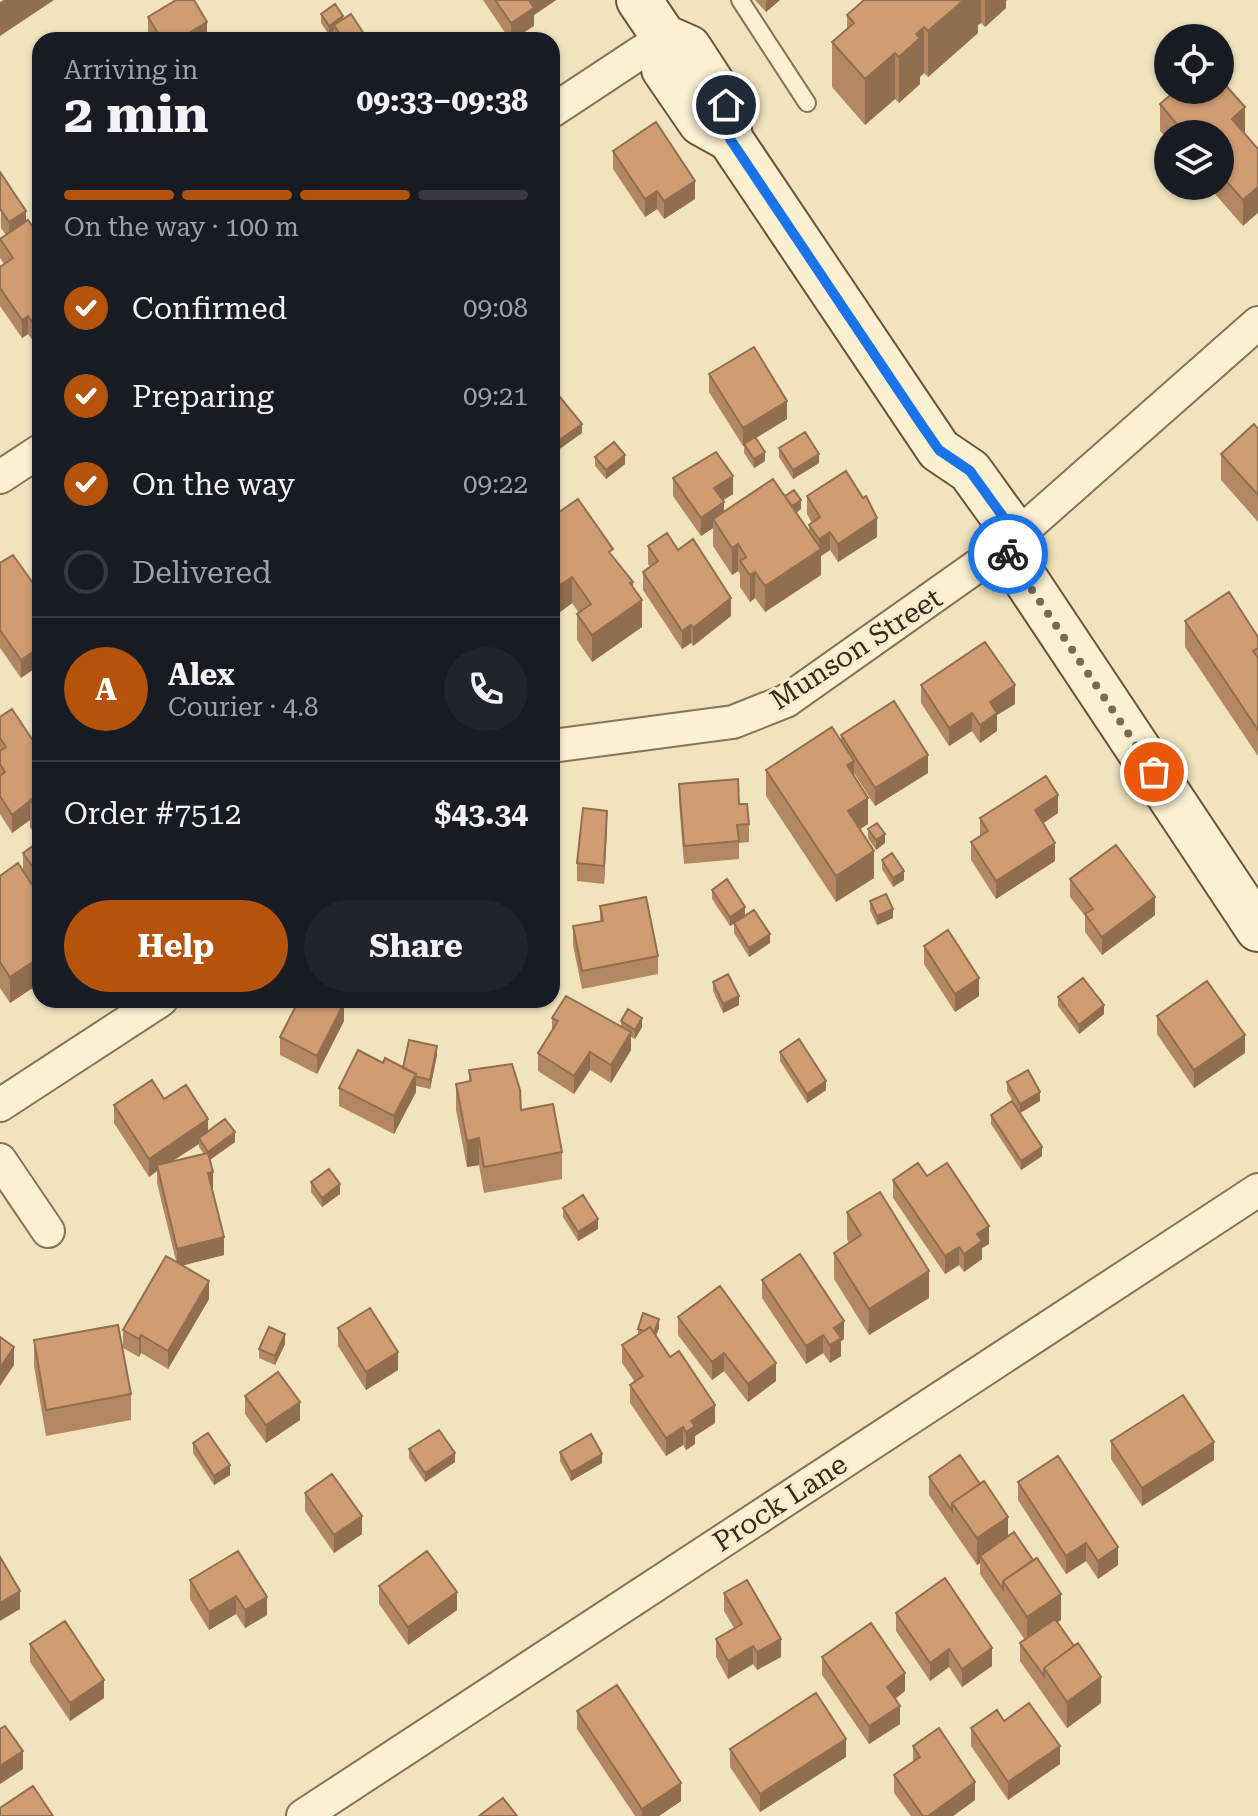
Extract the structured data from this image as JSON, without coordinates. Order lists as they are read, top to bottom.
{
  "streets": {
    "street": ["Munson Street", "Prock Lane"]
  },
  "page": {
    "heading": ["2 min", "Arriving in", "09:33–09:38"],
    "panel": [
      "Alex",
      "Courier · 4.8",
      "Order #7512",
      "$43.34"
    ],
    "bar": "On the way · 100 m",
    "list": [
      ["Confirmed", "09:08"],
      ["Preparing", "09:21"],
      ["On the way", "09:22"],
      "Delivered"
    ],
    "round": "A",
    "buttons": ["Help", "Share"]
  }
}
